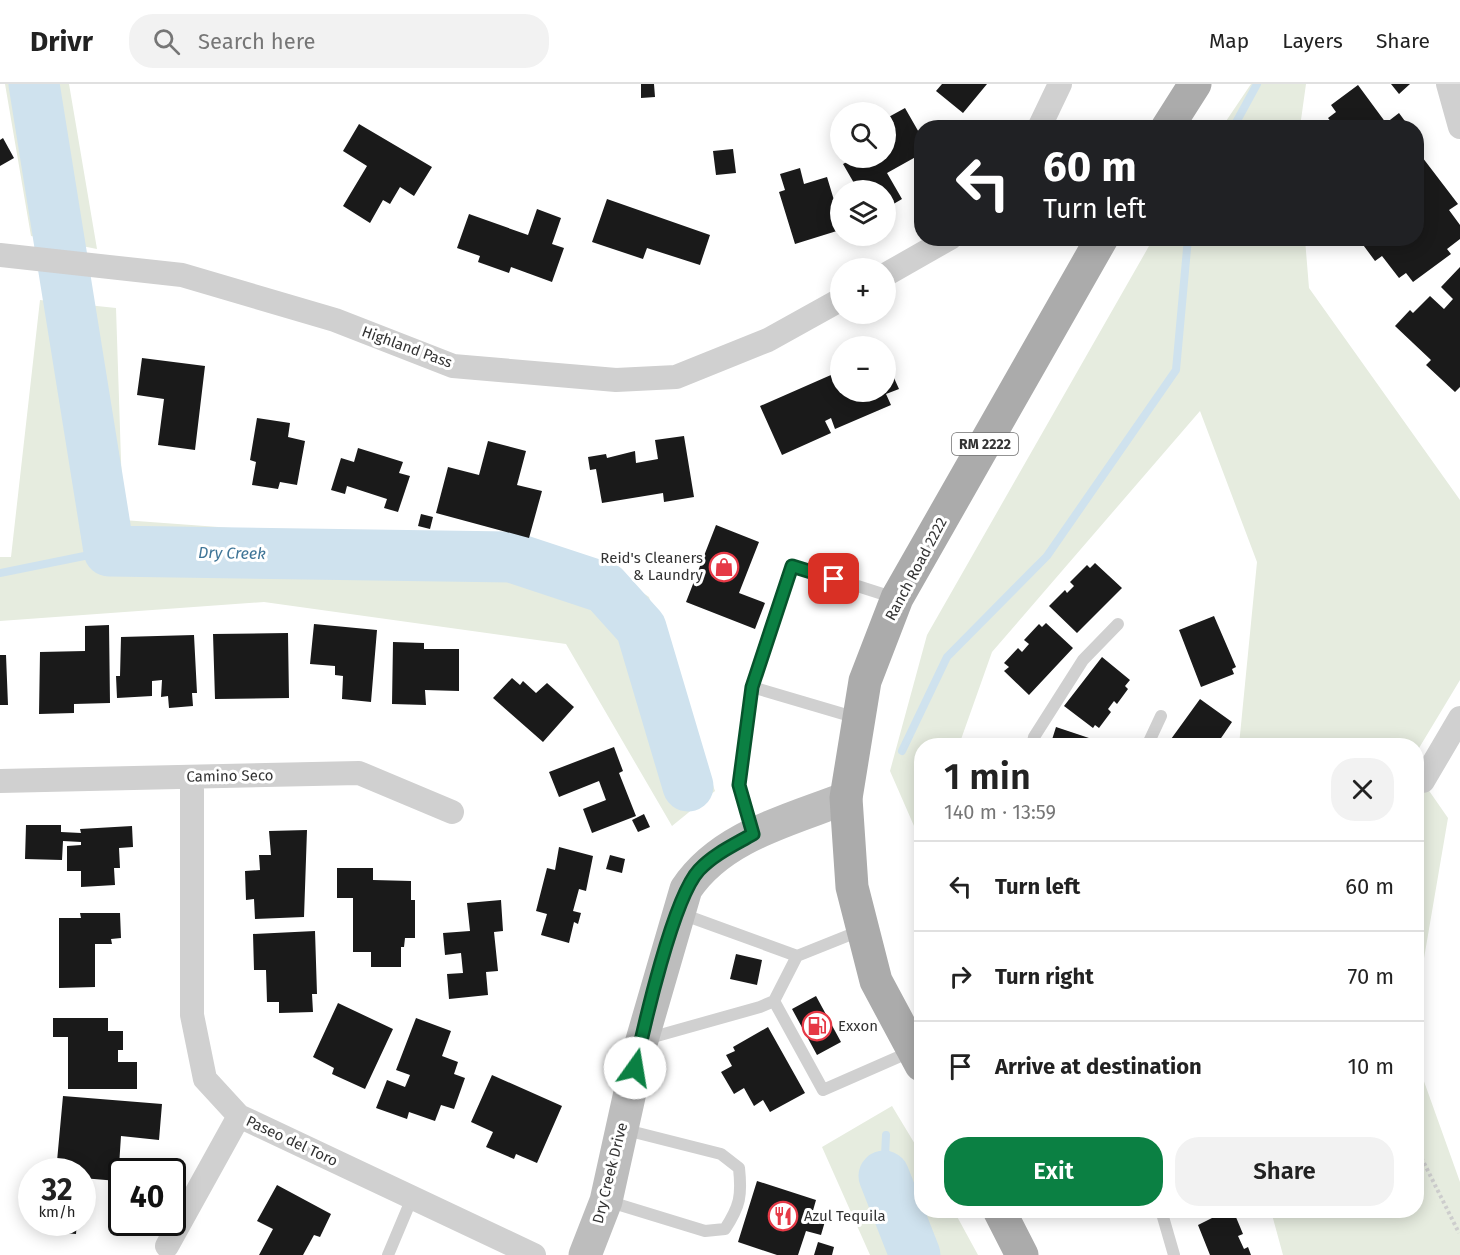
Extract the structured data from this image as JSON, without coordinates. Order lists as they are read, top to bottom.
{
  "streets": {
    "main road": ["RM 2222", "Ranch Road 2222"],
    "street": [
      "Highland Pass",
      "Camino Seco",
      "Paseo del Toro",
      "Dry Creek Drive"
    ]
  },
  "crossings": [
    ["Ranch Road 2222", "Dry Creek Drive"],
    ["Camino Seco", "Paseo del Toro"]
  ],
  "water": ["Dry Creek"],
  "places": {
    "shop": ["Reid's Cleaners & Laundry"],
    "fuel station": ["Exxon"],
    "restaurant": ["Azul Tequila"]
  },
  "page": {
    "header": "Drivr",
    "search": "Search here",
    "nav": ["Map", "Layers", "Share"],
    "map_buttons": ["+", "−"],
    "turn": ["60 m", "Turn left"],
    "heading": ["1 min", "140 m · 13:59"],
    "list": [
      {
        "name": "Turn left",
        "value": "60 m"
      },
      {
        "name": "Turn right",
        "value": "70 m"
      },
      {
        "name": "Arrive at destination",
        "value": "10 m"
      }
    ],
    "buttons": ["Exit", "Share"],
    "speed": "32 km/h",
    "limit": "40"
  }
}
